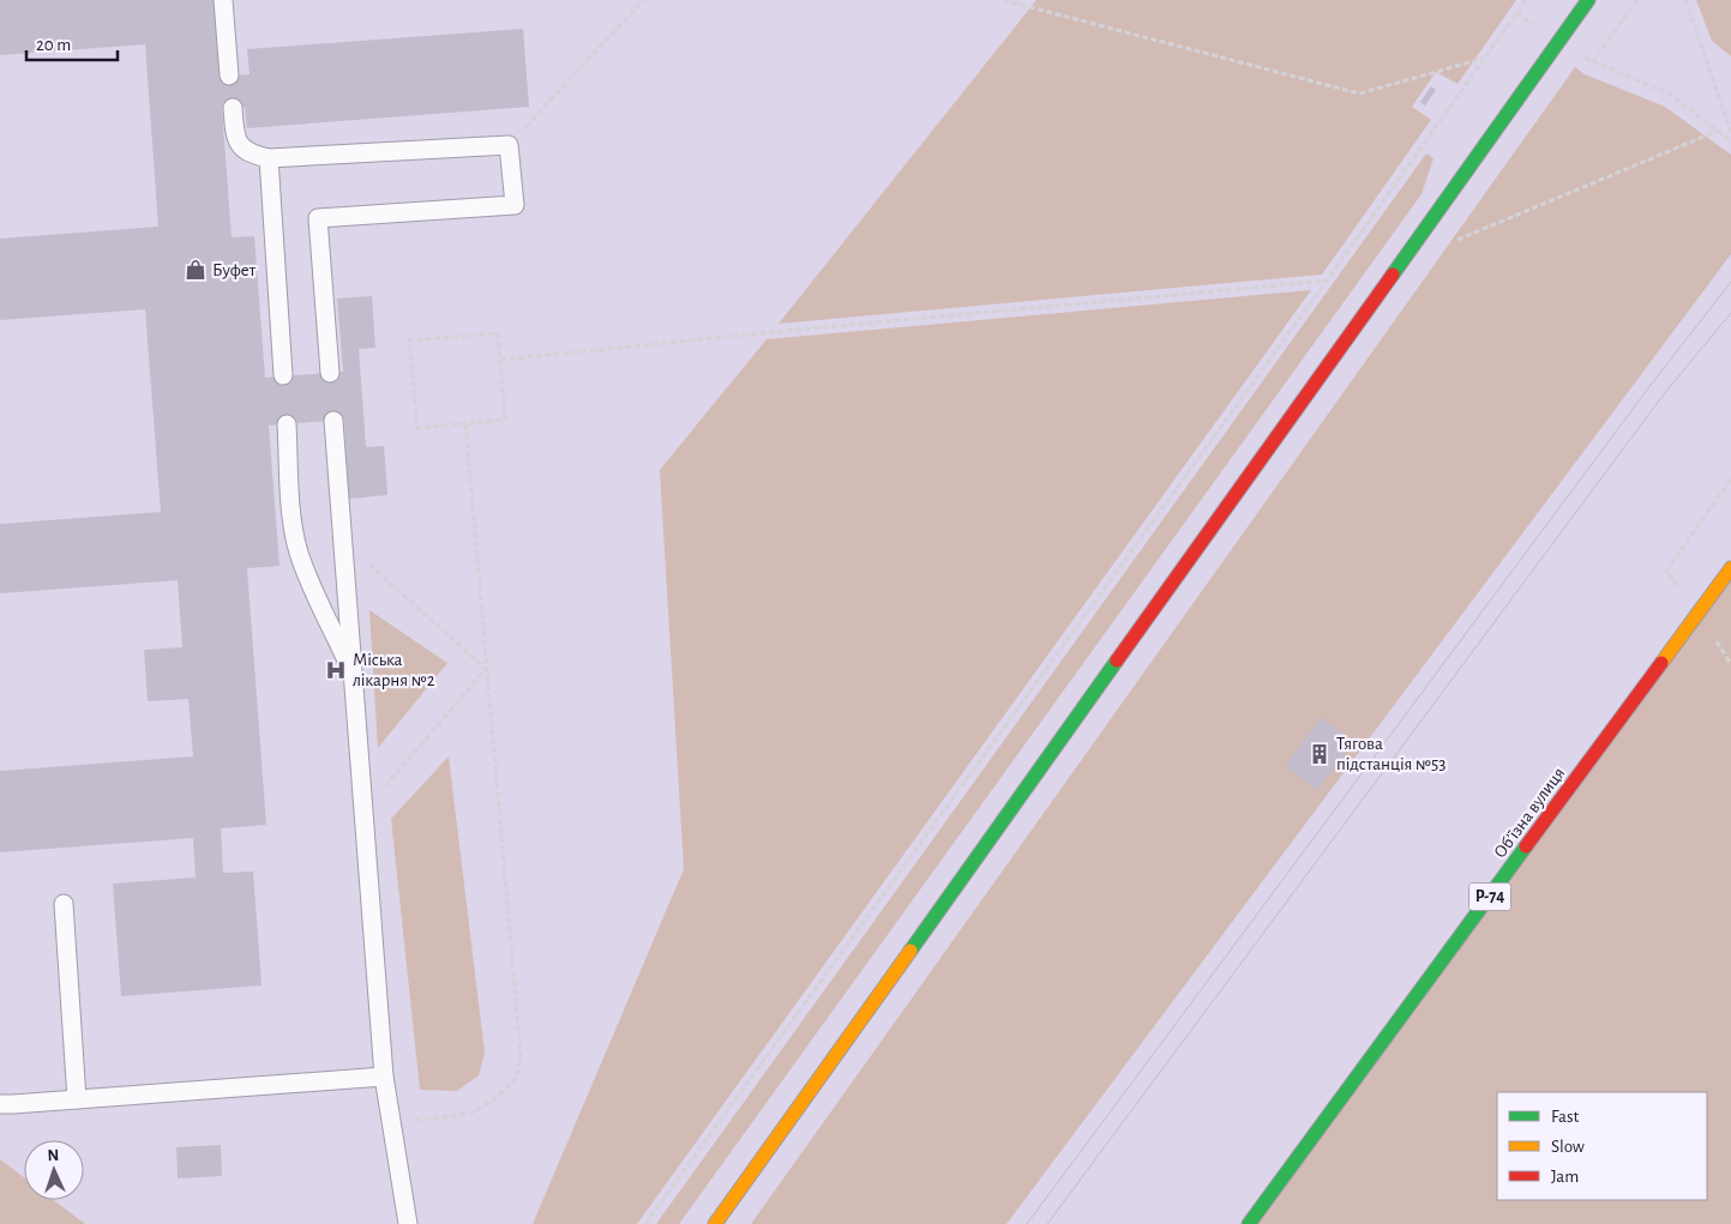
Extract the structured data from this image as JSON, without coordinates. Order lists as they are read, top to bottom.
{
  "streets": {
    "street": ["Обʼїзна вулиця", "Р-74"]
  },
  "places": {
    "shop": ["Буфет"],
    "hospital": ["Міська лікарня №2"],
    "building": ["Тягова підстанція №53"]
  },
  "legend": ["Fast", "Slow", "Jam"],
  "scale_bar": "20 m",
  "north": "top"
}
